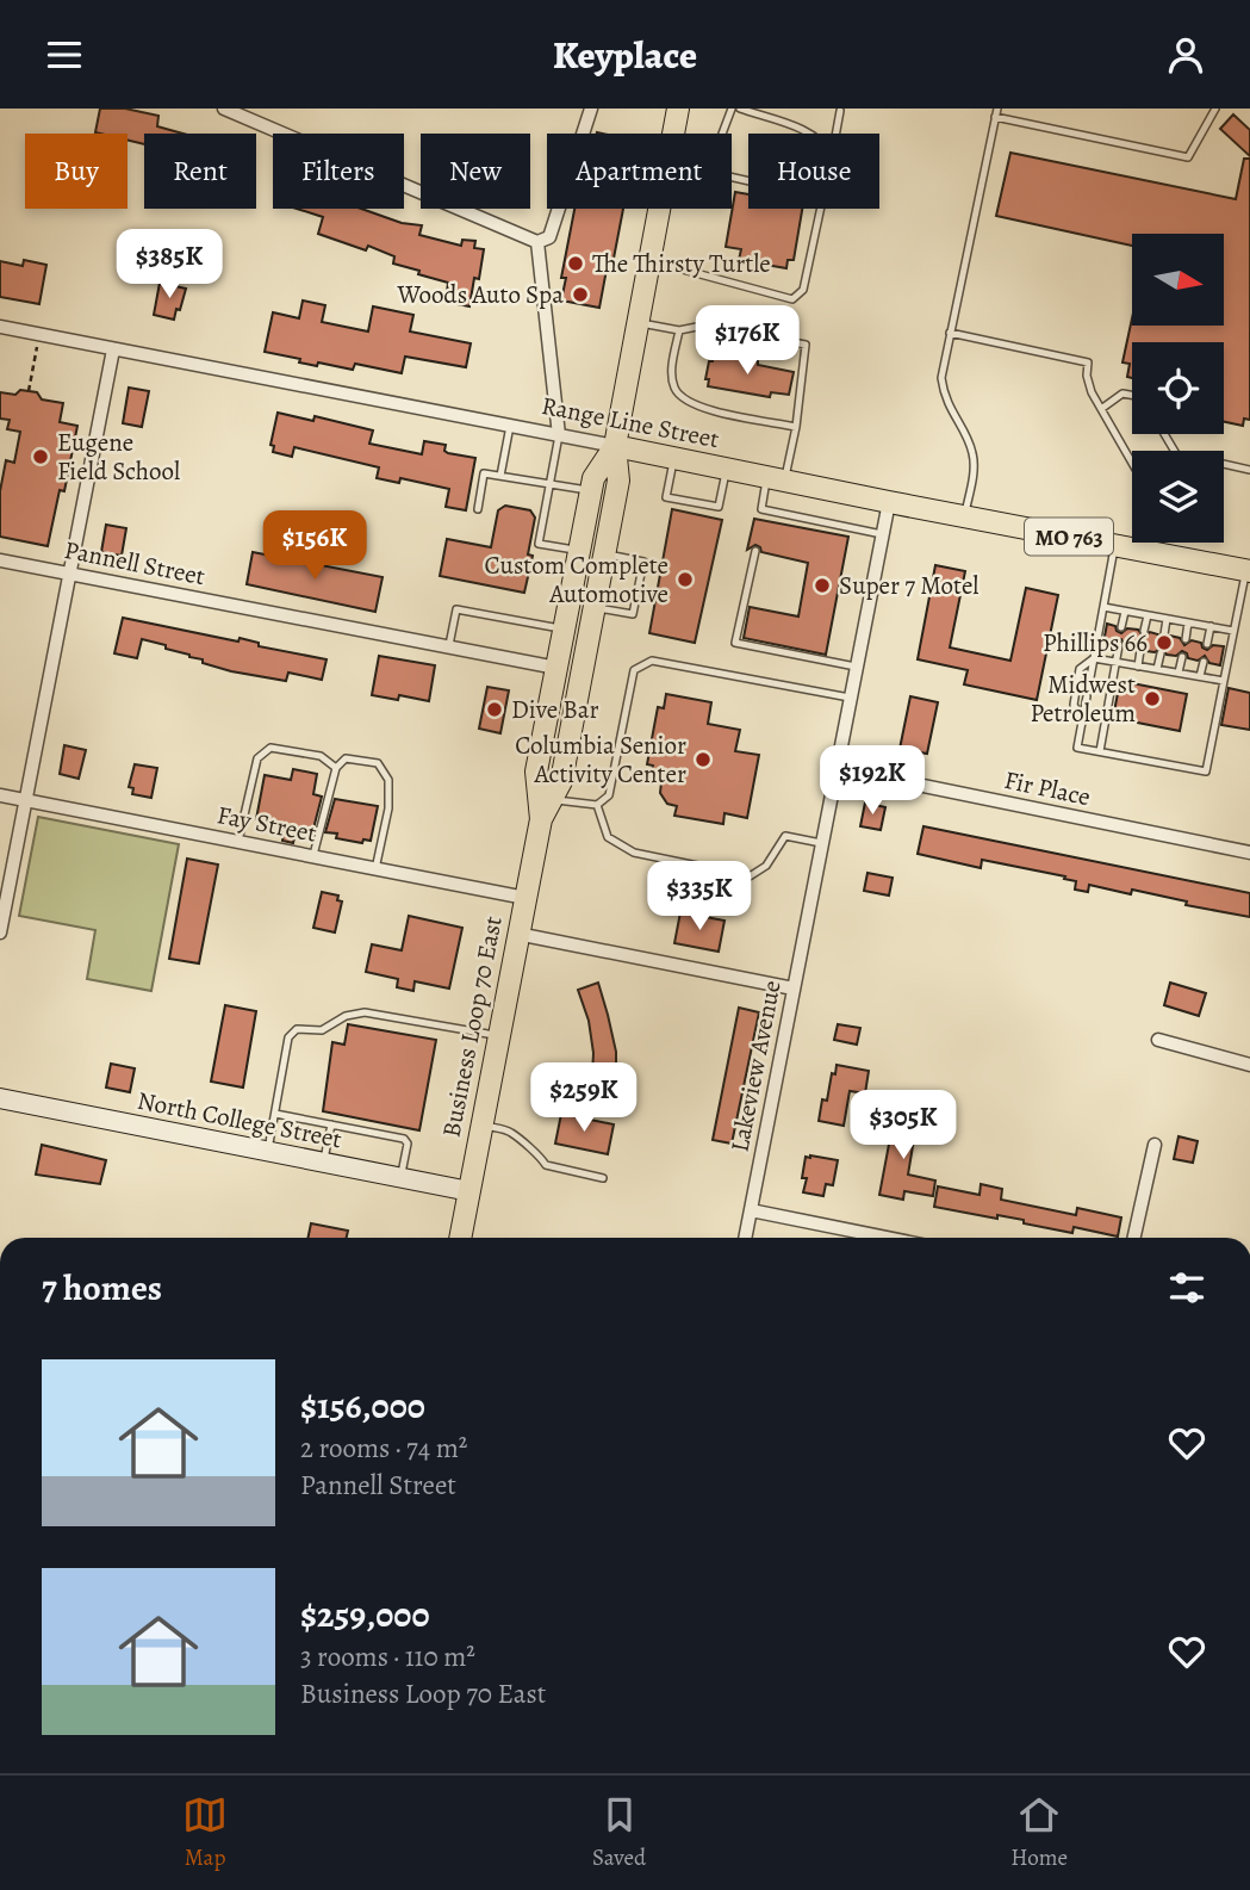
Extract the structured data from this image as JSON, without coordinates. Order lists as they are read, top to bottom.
{
  "streets": {
    "main road": [
      "Range Line Street",
      "MO 763",
      "Business Loop 70 East",
      "North College Street"
    ],
    "street": [
      "Pannell Street",
      "Fir Place",
      "Fay Street",
      "Lakeview Avenue"
    ]
  },
  "crossings": [
    ["Range Line Street", "Business Loop 70 East"],
    ["Range Line Street", "Lakeview Avenue"],
    ["Pannell Street", "Business Loop 70 East"],
    ["Fir Place", "Lakeview Avenue"],
    ["Fay Street", "Business Loop 70 East"],
    ["Business Loop 70 East", "North College Street"]
  ],
  "places": [
    "The Thirsty Turtle",
    "Woods Auto Spa",
    "Eugene Field School",
    "Custom Complete Automotive",
    "Super 7 Motel",
    "Phillips 66",
    "Midwest Petroleum",
    "Dive Bar",
    "Columbia Senior Activity Center"
  ],
  "north": "right",
  "page": {
    "header": "Keyplace",
    "chip": [
      "Buy",
      "Rent",
      "Filters",
      "New",
      "Apartment",
      "House"
    ],
    "price": [
      "$385K",
      "$176K",
      "$156K",
      "$192K",
      "$335K",
      "$259K",
      "$305K"
    ],
    "heading": "7 homes",
    "list": [
      {
        "name": "$156,000",
        "note": "2 rooms · 74 m² · Pannell Street"
      },
      {
        "name": "$259,000",
        "note": "3 rooms · 110 m² · Business Loop 70 East"
      }
    ],
    "tabs": ["Map", "Saved", "Home"]
  }
}
